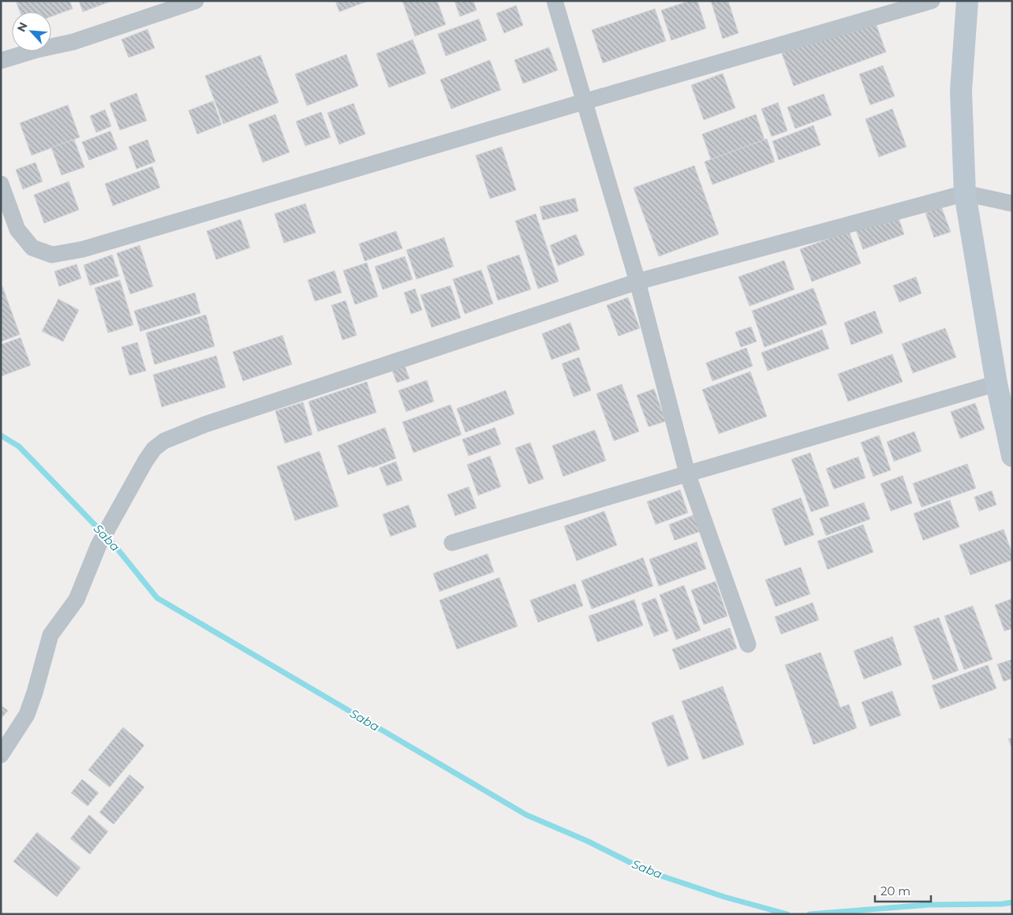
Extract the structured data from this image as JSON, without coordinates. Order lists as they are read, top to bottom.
{
  "water": ["Saba"],
  "scale_bar": "20 m",
  "north": "top left"
}
